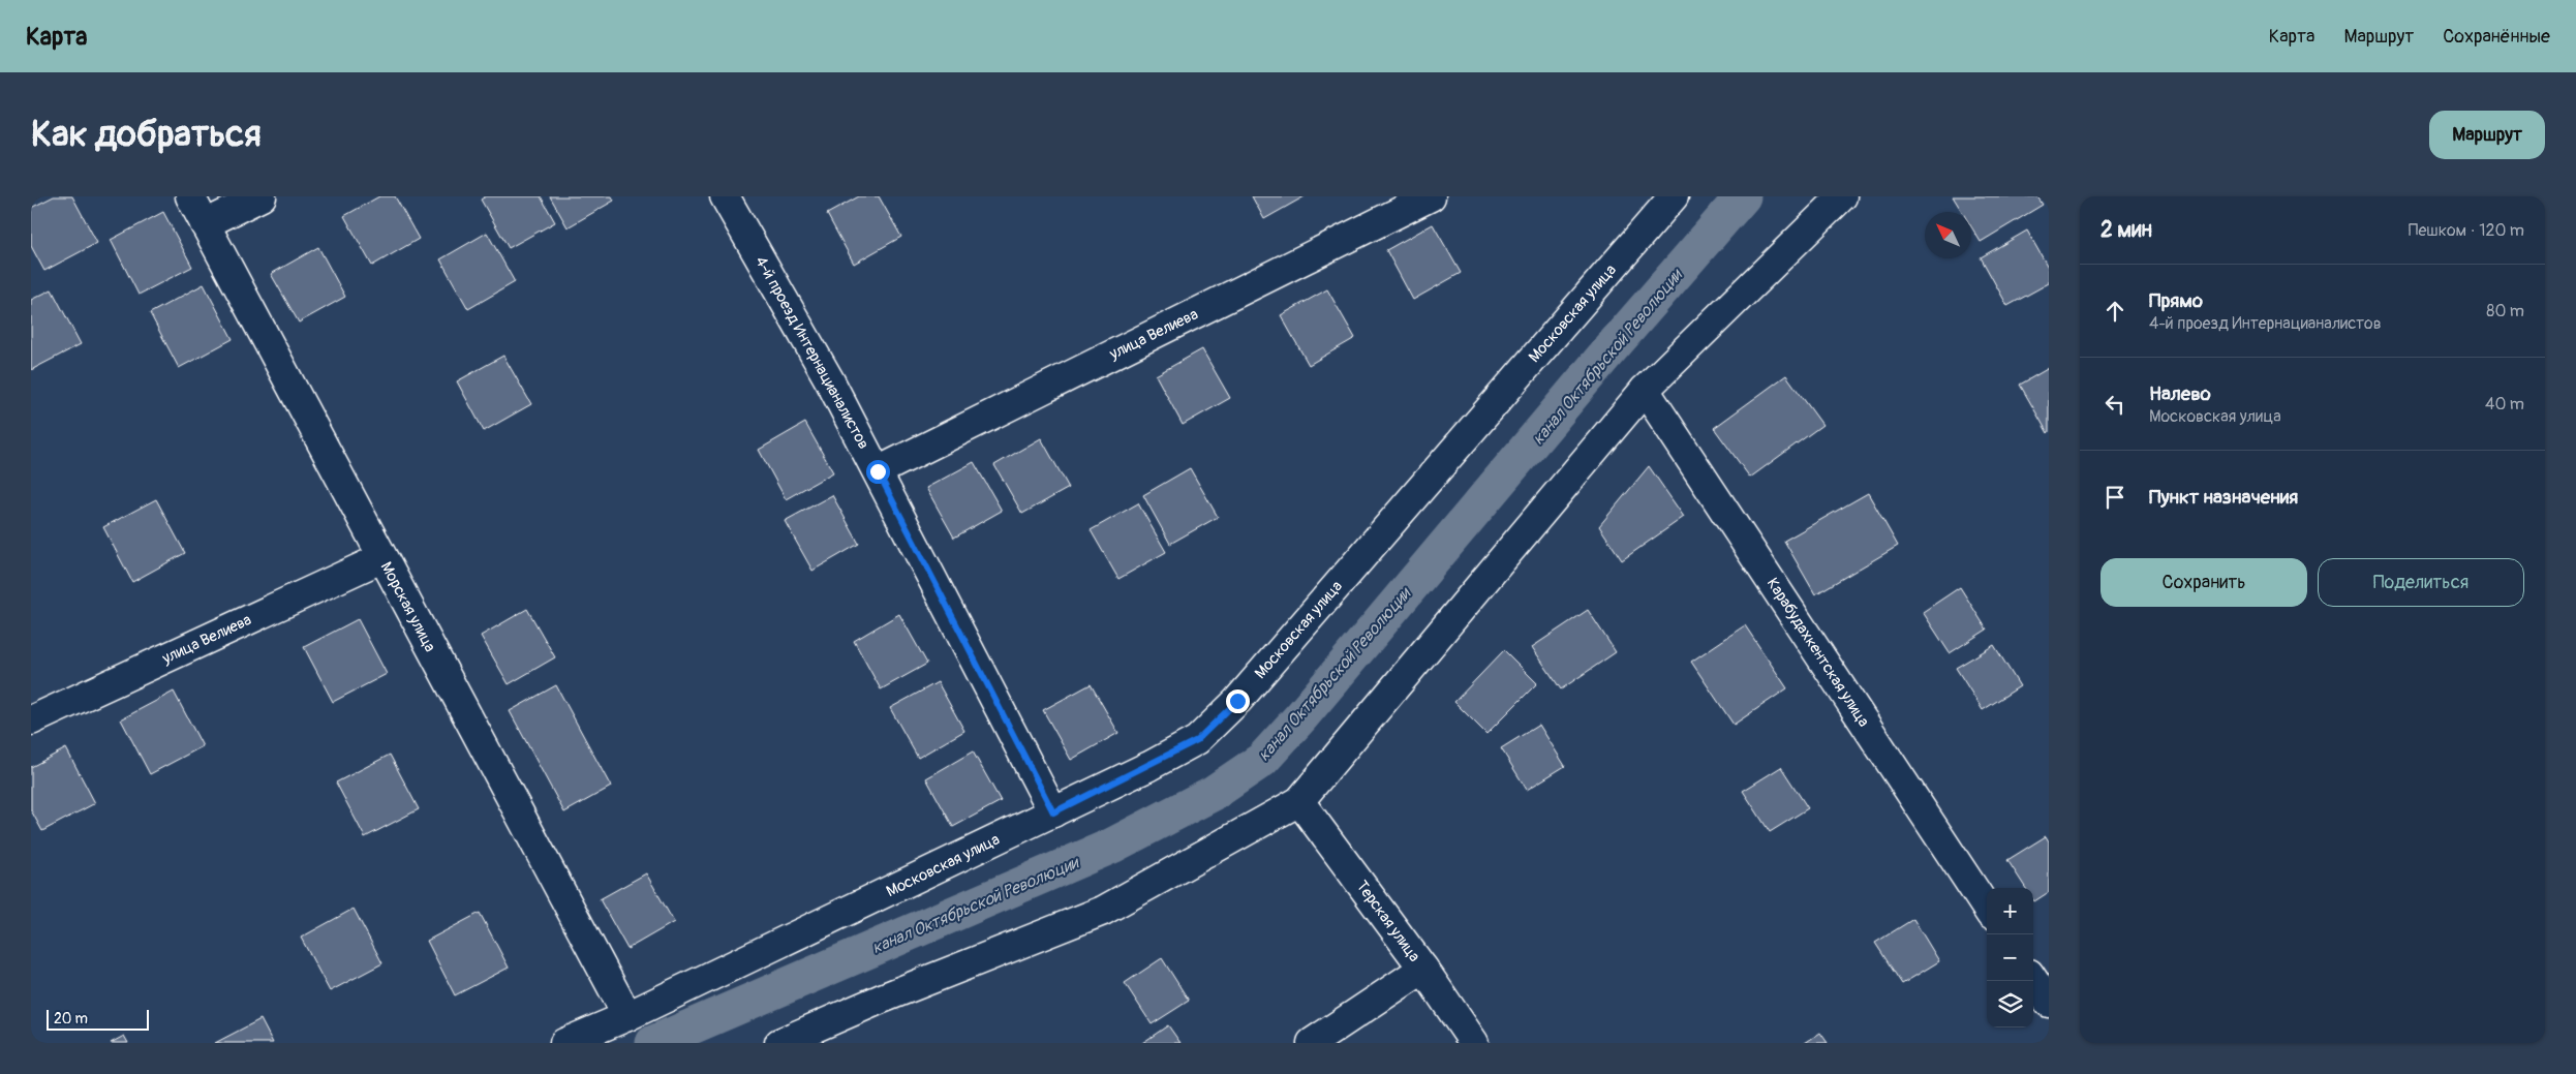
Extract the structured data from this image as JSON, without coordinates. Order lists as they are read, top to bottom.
{
  "streets": {
    "street": [
      "Московская улица",
      "улица Велиева",
      "4-й проезд Интернацианалистов",
      "Морская улица",
      "Карабудахкентская улица",
      "Терская улица"
    ]
  },
  "crossings": [
    ["Московская улица", "4-й проезд Интернацианалистов"],
    ["Московская улица", "Морская улица"],
    ["улица Велиева", "4-й проезд Интернацианалистов"],
    ["улица Велиева", "Морская улица"]
  ],
  "water": ["канал Октябрьской Революции"],
  "scale_bar": "20 m",
  "north": "top left",
  "page": {
    "header": "Карта",
    "nav": ["Карта", "Маршрут", "Сохранённые"],
    "buttons": [
      "Маршрут",
      ["Сохранить", "Поделиться"]
    ],
    "title": "Как добраться",
    "heading": ["2 мин", "Пешком · 120 m"],
    "list": [
      ["Прямо", "4-й проезд Интернацианалистов", "80 m"],
      ["Налево", "Московская улица", "40 m"],
      "Пункт назначения"
    ],
    "map_buttons": ["+", "−"],
    "scale": "20 m"
  }
}
